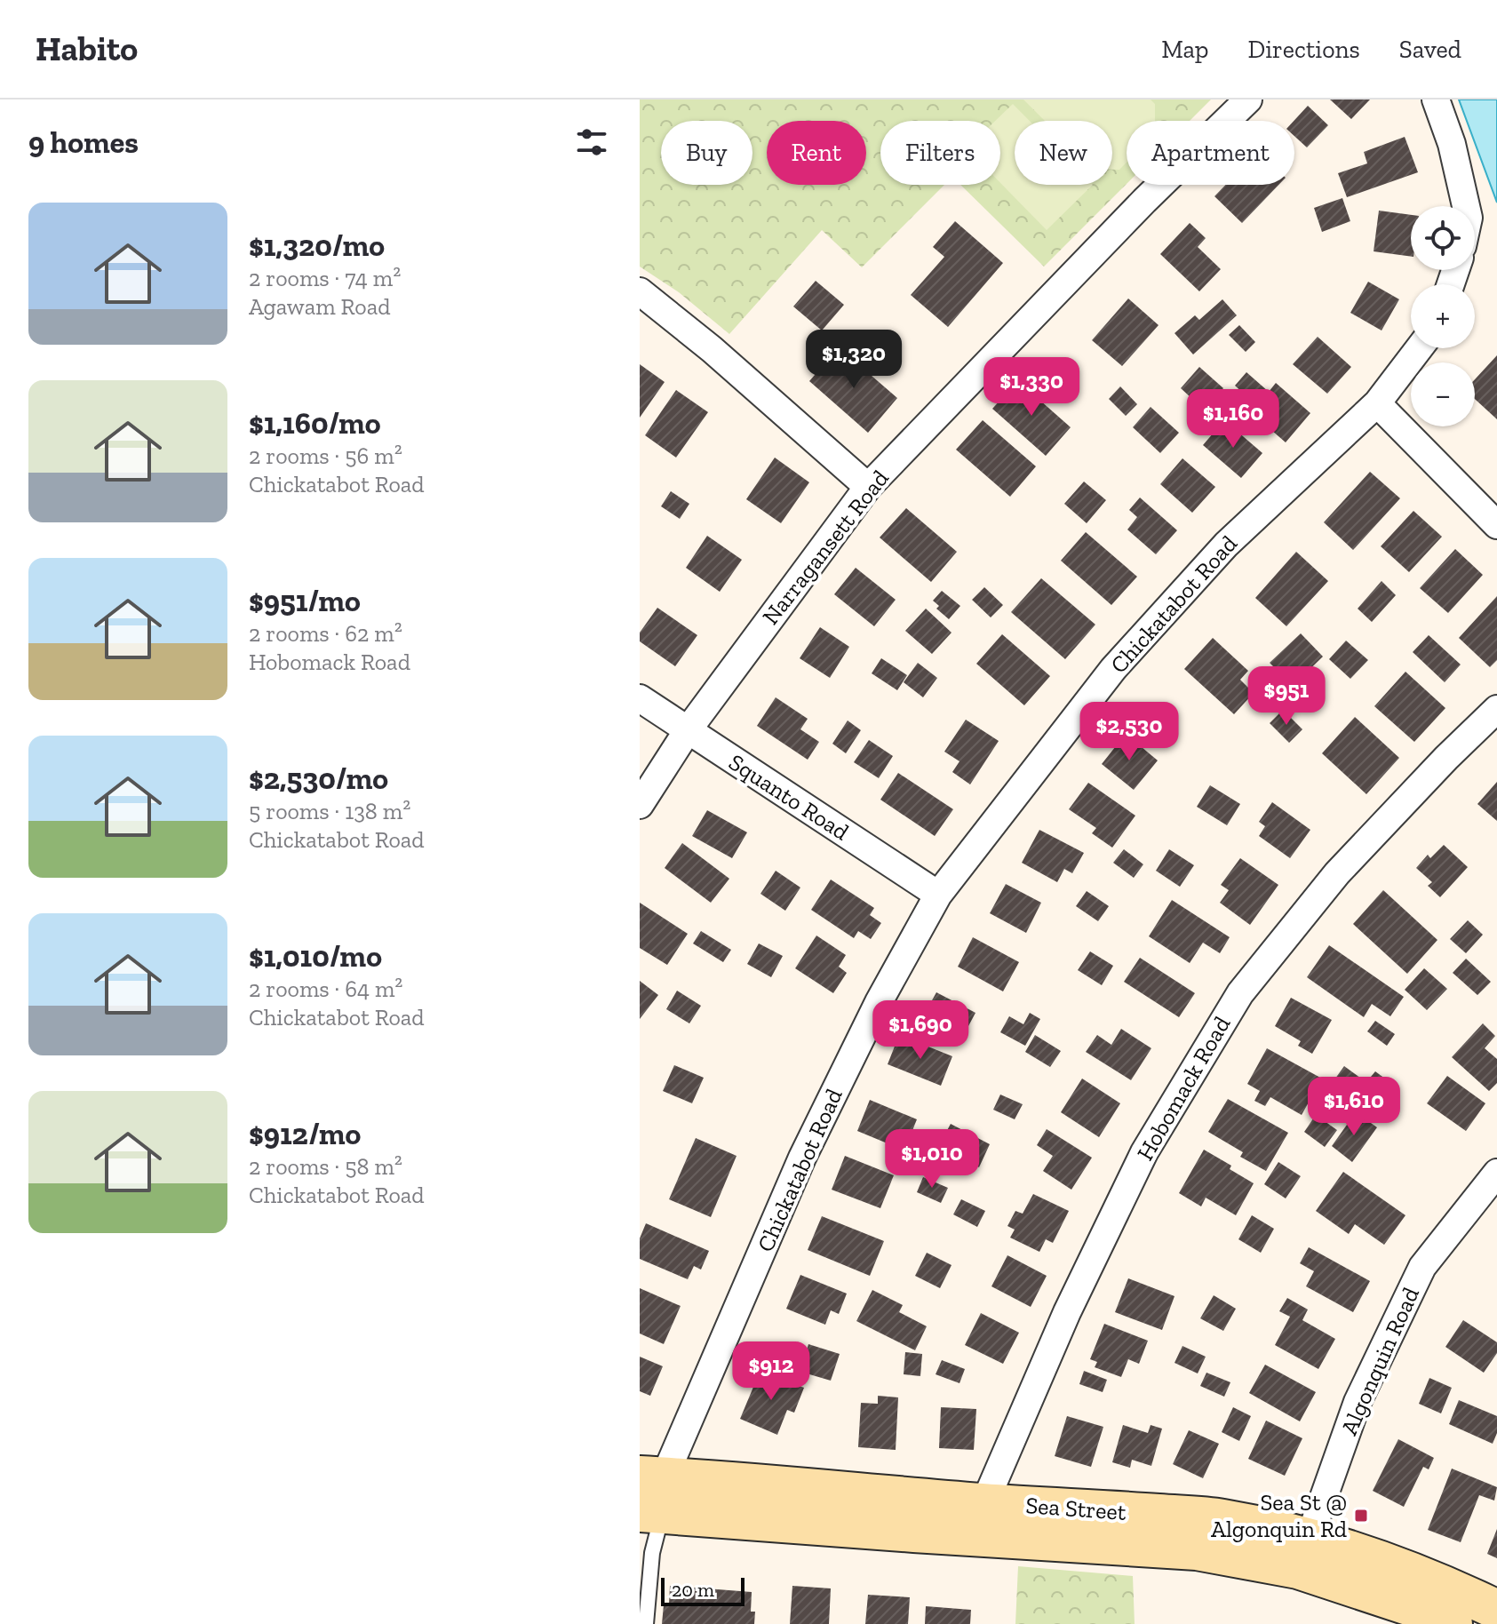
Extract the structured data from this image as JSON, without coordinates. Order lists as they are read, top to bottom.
{
  "streets": {
    "main road": ["Sea Street"],
    "street": [
      "Narragansett Road",
      "Chickatabot Road",
      "Squanto Road",
      "Hobomack Road",
      "Algonquin Road"
    ]
  },
  "crossings": [
    ["Narragansett Road", "Squanto Road"],
    ["Chickatabot Road", "Squanto Road"],
    ["Chickatabot Road", "Sea Street"],
    ["Hobomack Road", "Sea Street"],
    ["Algonquin Road", "Sea Street"]
  ],
  "places": {
    "transit": ["Sea St @ Algonquin Rd"]
  },
  "scale_bar": "20 m",
  "page": {
    "header": "Habito",
    "nav": ["Map", "Directions", "Saved"],
    "heading": "9 homes",
    "chip": [
      "Buy",
      "Rent",
      "Filters",
      "New",
      "Apartment"
    ],
    "list": [
      {
        "name": "$1,320/mo",
        "note": "2 rooms · 74 m² · Agawam Road"
      },
      {
        "name": "$1,160/mo",
        "note": "2 rooms · 56 m² · Chickatabot Road"
      },
      {
        "name": "$951/mo",
        "note": "2 rooms · 62 m² · Hobomack Road"
      },
      {
        "name": "$2,530/mo",
        "note": "5 rooms · 138 m² · Chickatabot Road"
      },
      {
        "name": "$1,010/mo",
        "note": "2 rooms · 64 m² · Chickatabot Road"
      },
      {
        "name": "$912/mo",
        "note": "2 rooms · 58 m² · Chickatabot Road"
      }
    ],
    "map_buttons": ["+", "−"],
    "price": [
      "$1,320",
      "$1,330",
      "$1,160",
      "$951",
      "$2,530",
      "$1,690",
      "$1,610",
      "$1,010",
      "$912"
    ],
    "scale": "20 m"
  }
}
